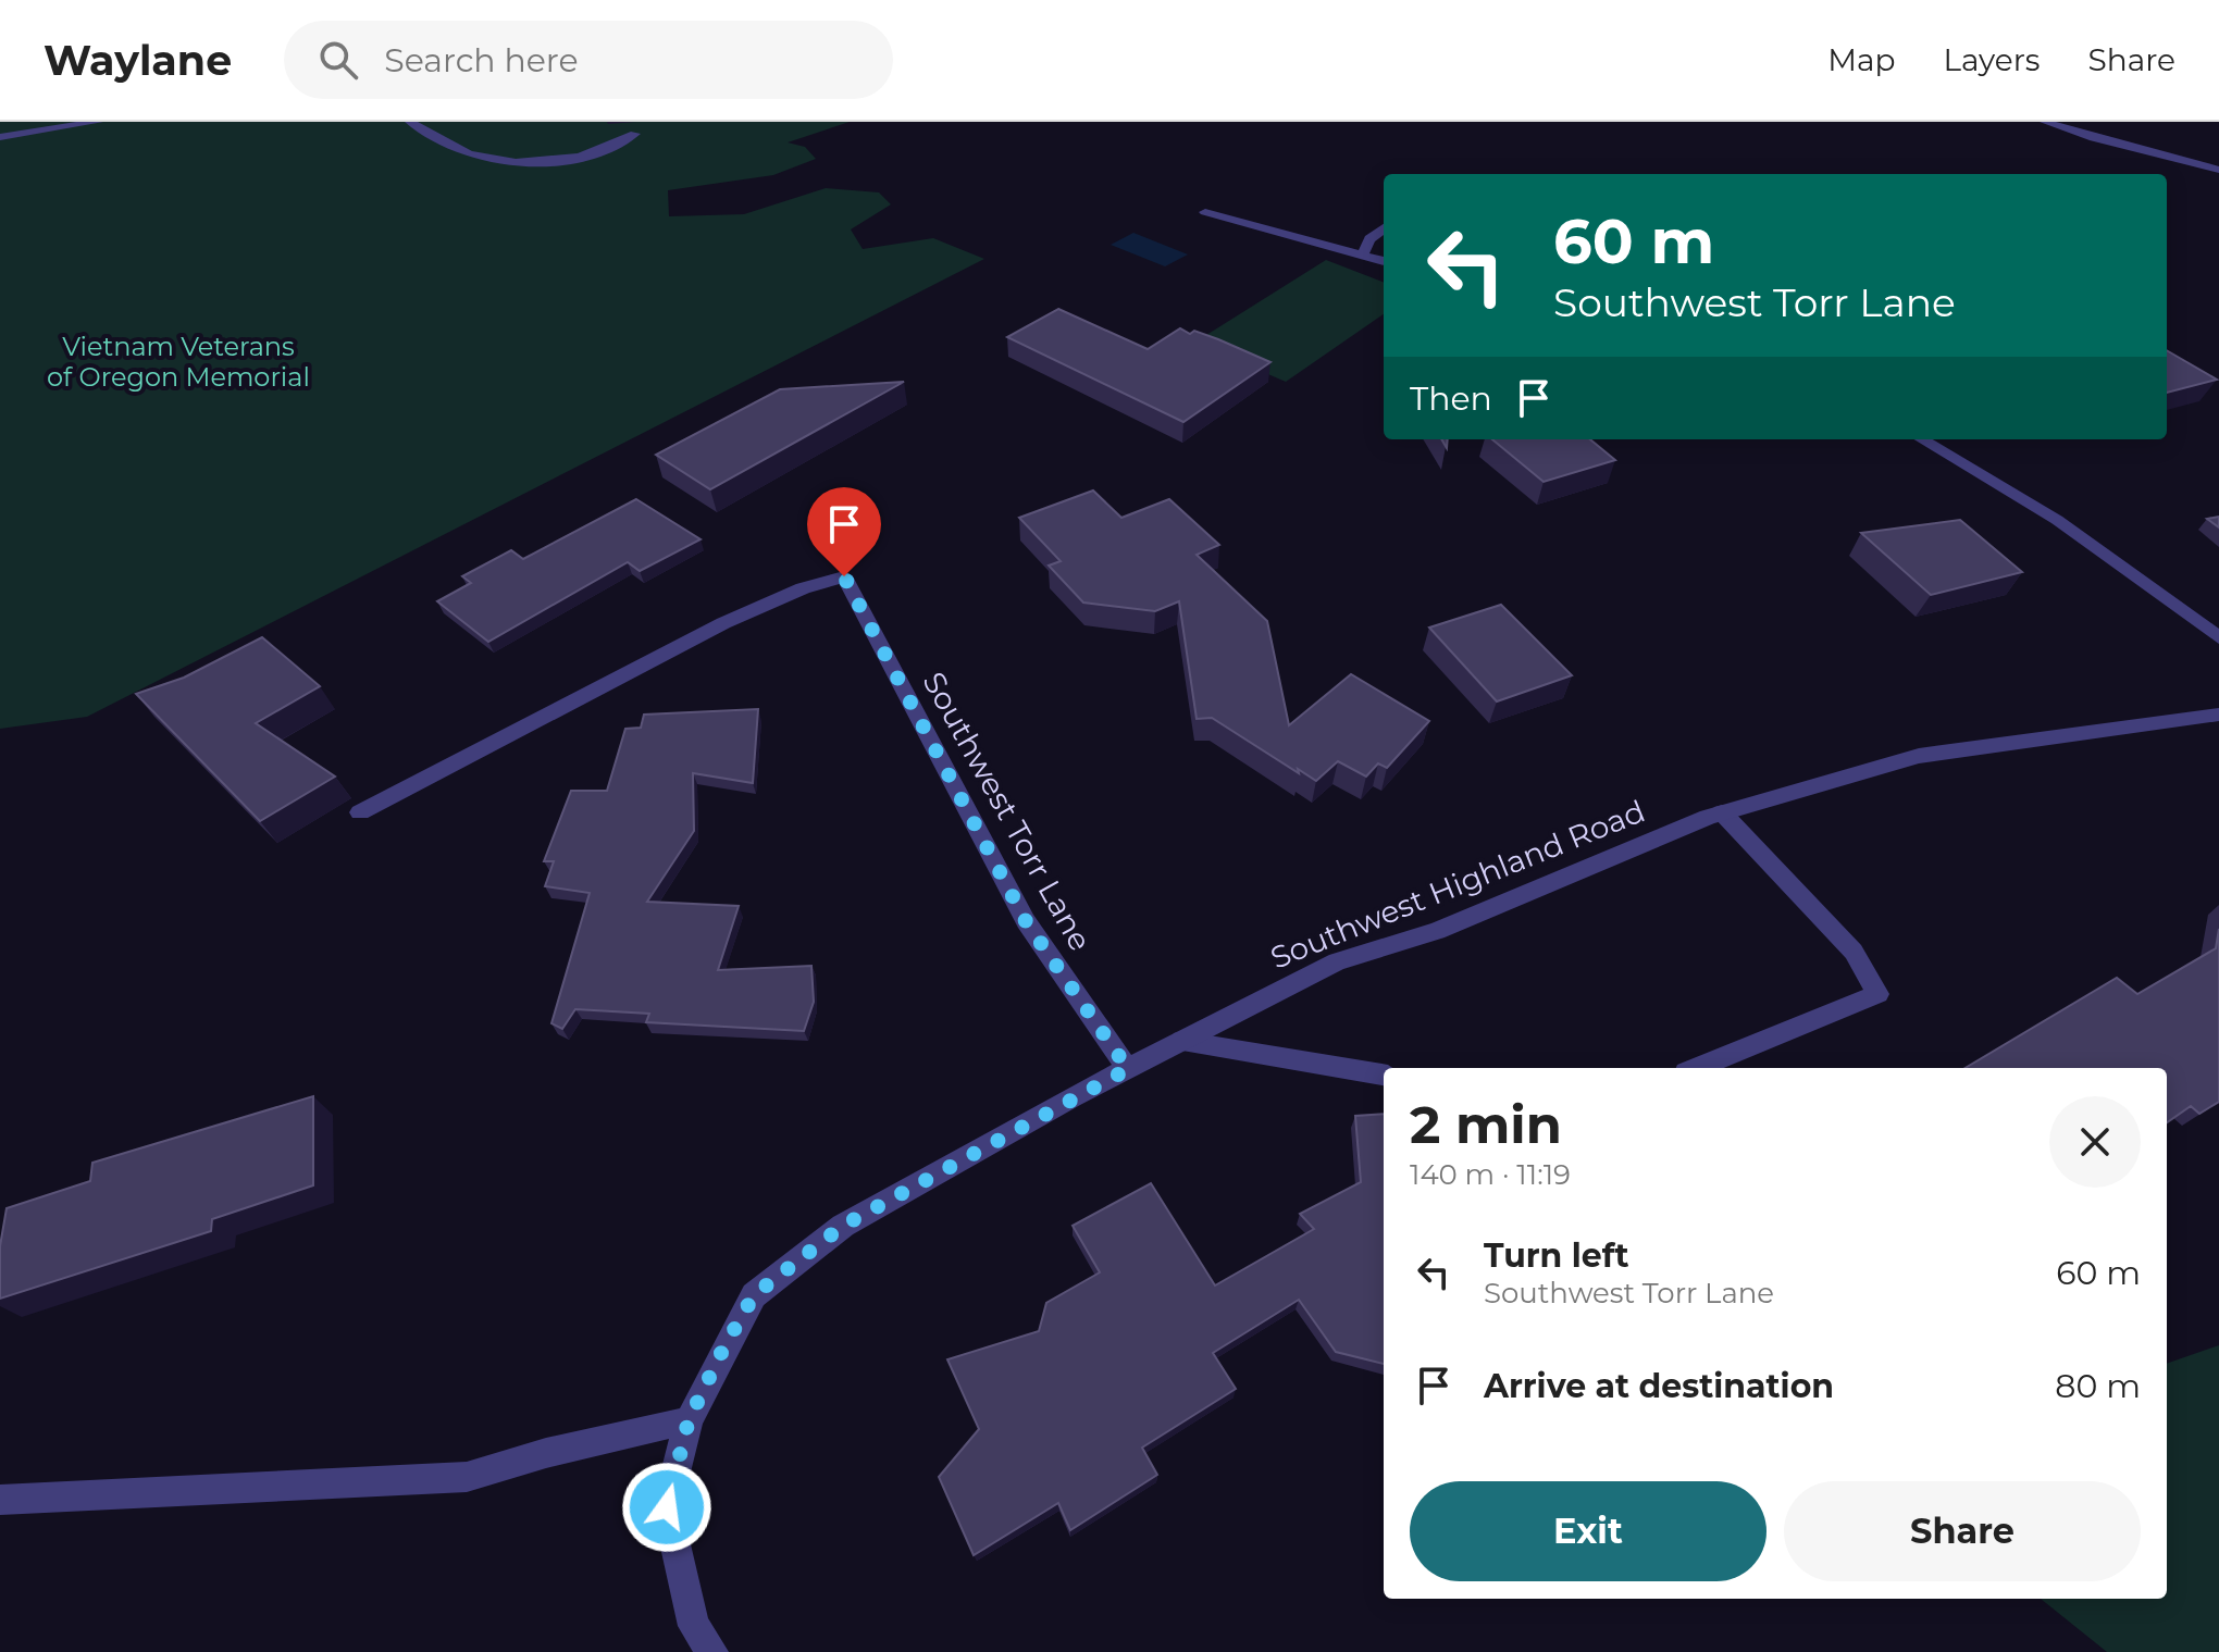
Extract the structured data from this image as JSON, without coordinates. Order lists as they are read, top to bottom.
{
  "streets": {
    "street": ["Southwest Torr Lane", "Southwest Highland Road"]
  },
  "crossings": [
    ["Southwest Torr Lane", "Southwest Highland Road"]
  ],
  "parks": ["Vietnam Veterans of Oregon Memorial"],
  "page": {
    "header": "Waylane",
    "search": "Search here",
    "nav": ["Map", "Layers", "Share"],
    "turn": ["60 m", "Southwest Torr Lane"],
    "then": "Then",
    "heading": ["2 min", "140 m · 11:19"],
    "list": [
      {
        "name": "Turn left",
        "note": "Southwest Torr Lane",
        "value": "60 m"
      },
      {
        "name": "Arrive at destination",
        "value": "80 m"
      }
    ],
    "buttons": ["Exit", "Share"]
  }
}
